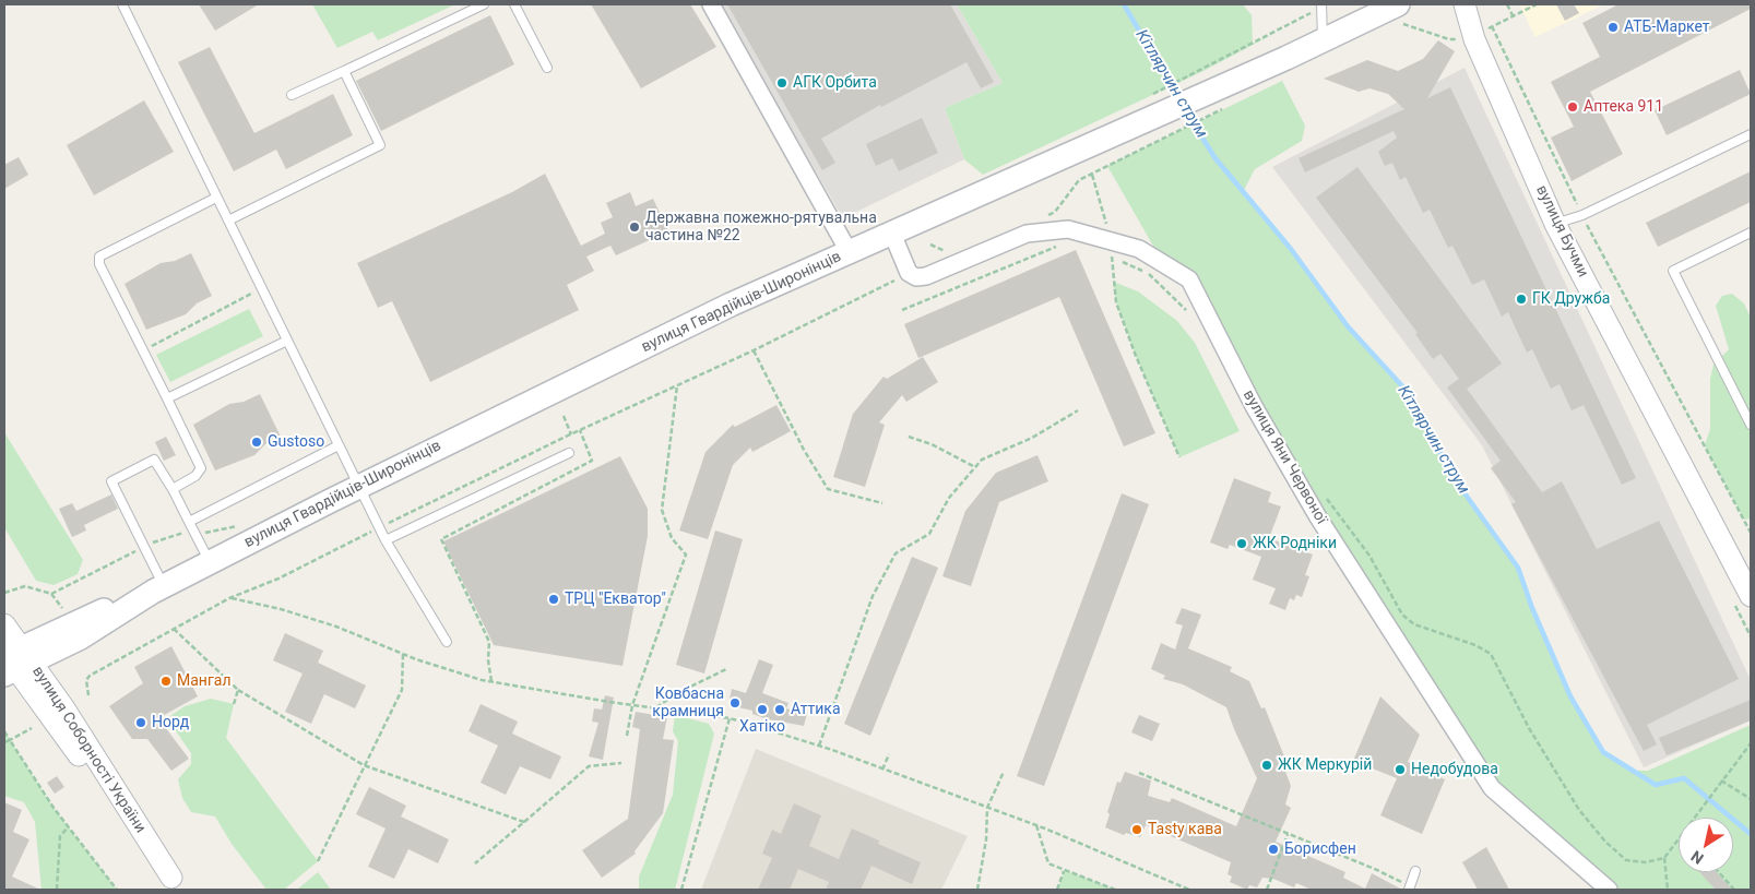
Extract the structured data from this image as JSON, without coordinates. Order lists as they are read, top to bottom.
{
  "streets": {
    "main road": ["вулиця Гвардійців-Широнінців"],
    "street": ["вулиця Бучми", "вулиця Яни Червоної", "вулиця Соборності України"]
  },
  "crossings": [
    ["вулиця Гвардійців-Широнінців", "вулиця Соборності України"]
  ],
  "water": ["Кітлярчин струм"],
  "places": [
    "АТБ-Маркет",
    "АГК Орбита",
    "Аптека 911",
    "Державна пожежно-рятувальна частина №22",
    "ГК Дружба",
    "Gustoso",
    "ЖК Родніки",
    "ТРЦ \"Екватор\"",
    "Мангал",
    "Ковбасна крамниця",
    "Хатіко",
    "Аттика",
    "Норд",
    "ЖК Меркурій",
    "Недобудова",
    "Tasty кава",
    "Борисфен"
  ],
  "north": "bottom left"
}
